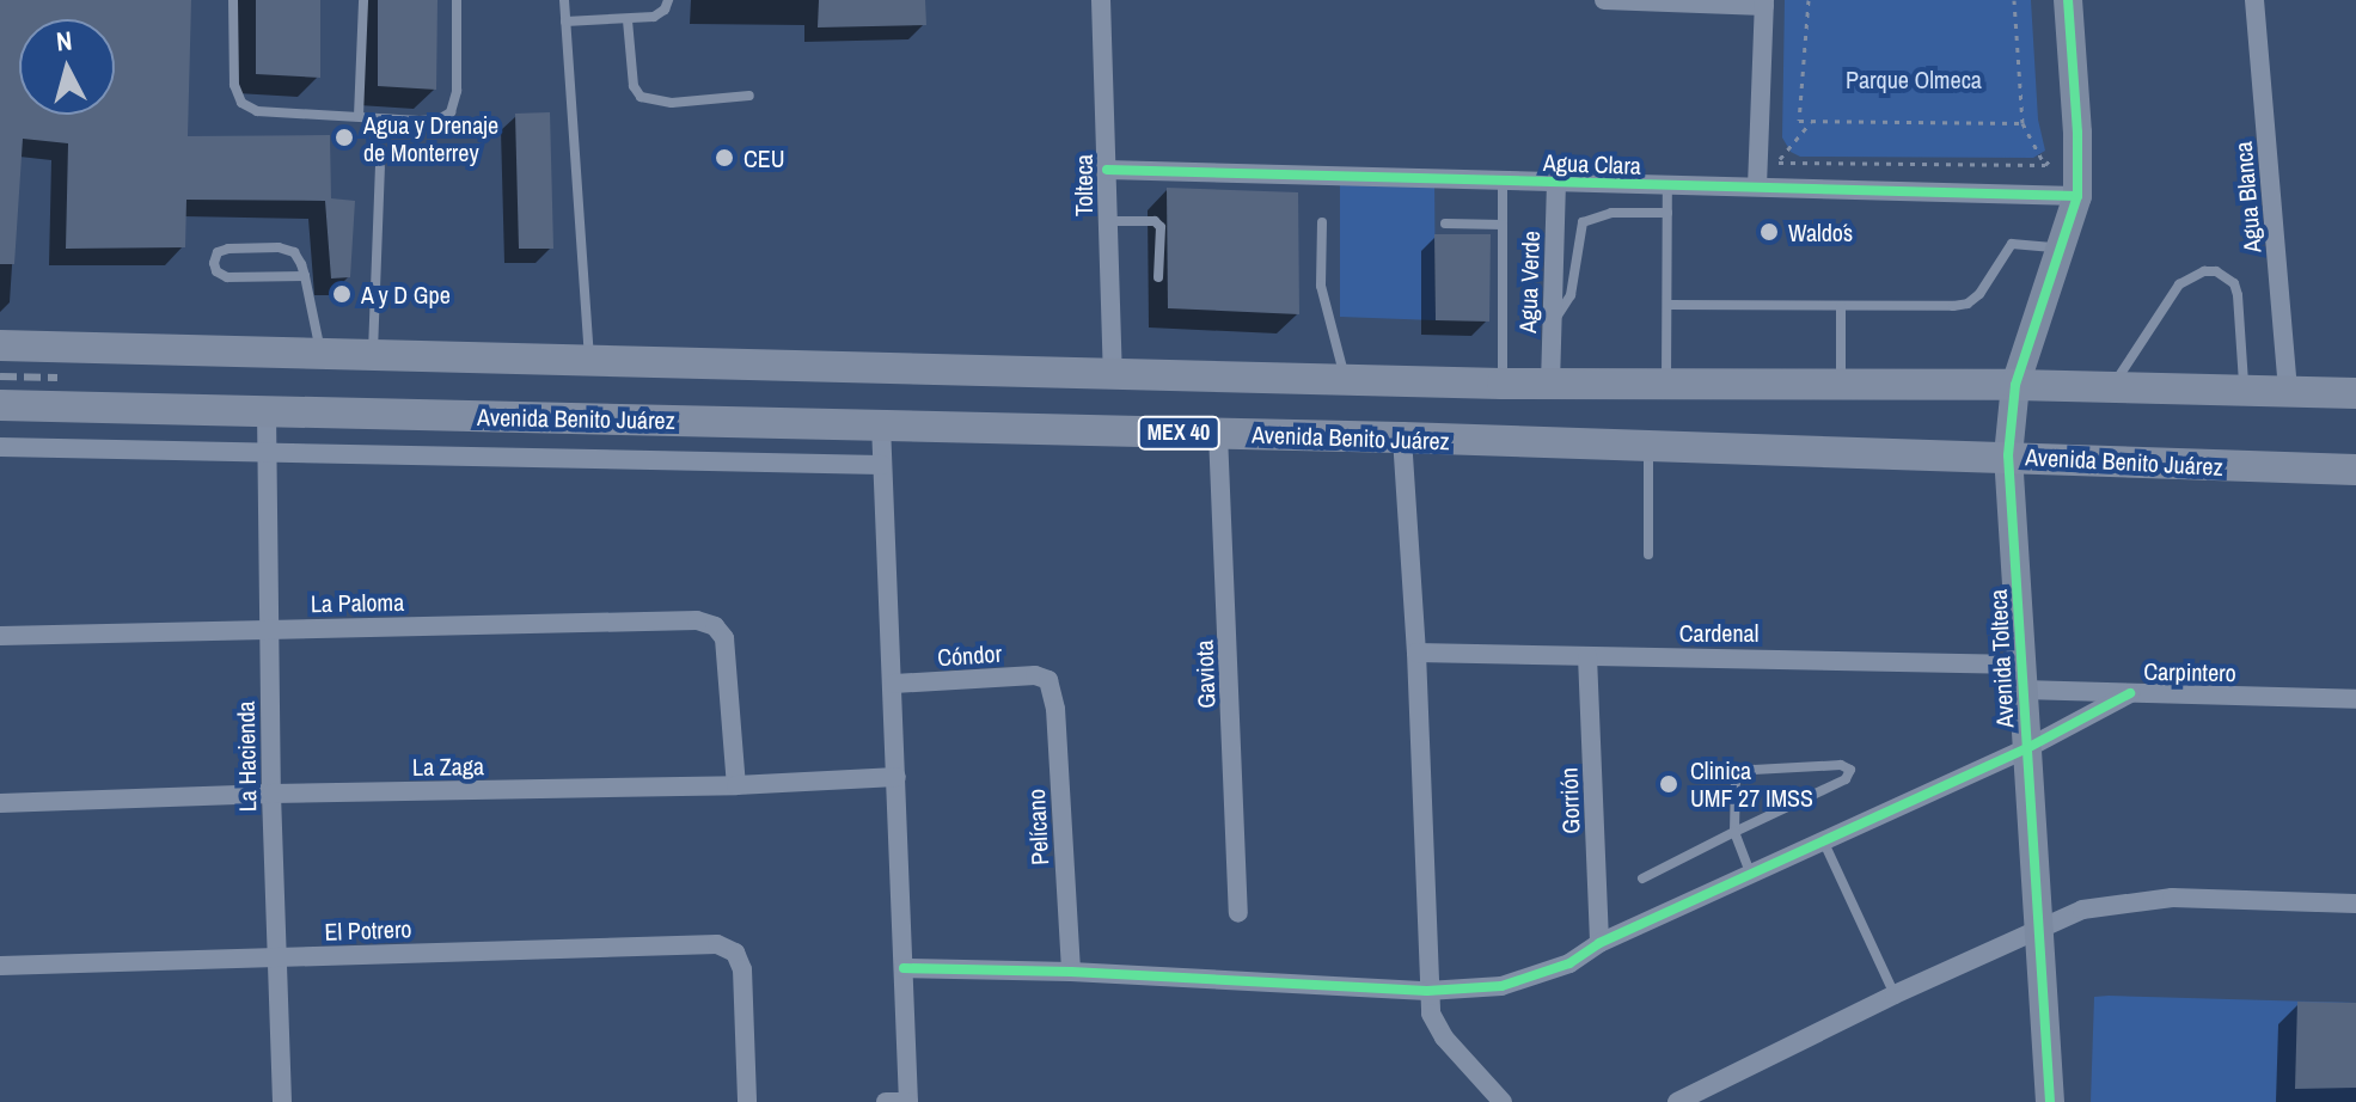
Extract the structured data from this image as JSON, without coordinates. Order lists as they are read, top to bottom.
{
  "streets": {
    "main road": ["Avenida Benito Juárez", "MEX 40"],
    "street": [
      "Agua Clara",
      "Tolteca",
      "Agua Blanca",
      "Agua Verde",
      "La Paloma",
      "Cardenal",
      "Cóndor",
      "Avenida Tolteca",
      "Carpintero",
      "Gaviota",
      "La Hacienda",
      "La Zaga",
      "Gorrión",
      "Pelícano",
      "El Potrero"
    ]
  },
  "crossings": [
    ["Agua Clara", "Tolteca"],
    ["Agua Clara", "Agua Verde"],
    ["Agua Clara", "Avenida Tolteca"],
    ["Avenida Benito Juárez", "Avenida Tolteca"],
    ["Avenida Benito Juárez", "Gaviota"],
    ["Avenida Benito Juárez", "La Hacienda"],
    ["La Paloma", "La Hacienda"],
    ["La Paloma", "La Zaga"],
    ["Cardenal", "Avenida Tolteca"],
    ["Cardenal", "Carpintero"],
    ["Cardenal", "Gorrión"],
    ["Cóndor", "Pelícano"],
    ["Avenida Tolteca", "Carpintero"],
    ["La Hacienda", "La Zaga"],
    ["La Hacienda", "El Potrero"]
  ],
  "parks": ["Parque Olmeca"],
  "places": [
    "Agua y Drenaje de Monterrey",
    "CEU",
    "Waldo´s",
    "A y D Gpe",
    "Clinica UMF 27 IMSS"
  ],
  "north": "top"
}
